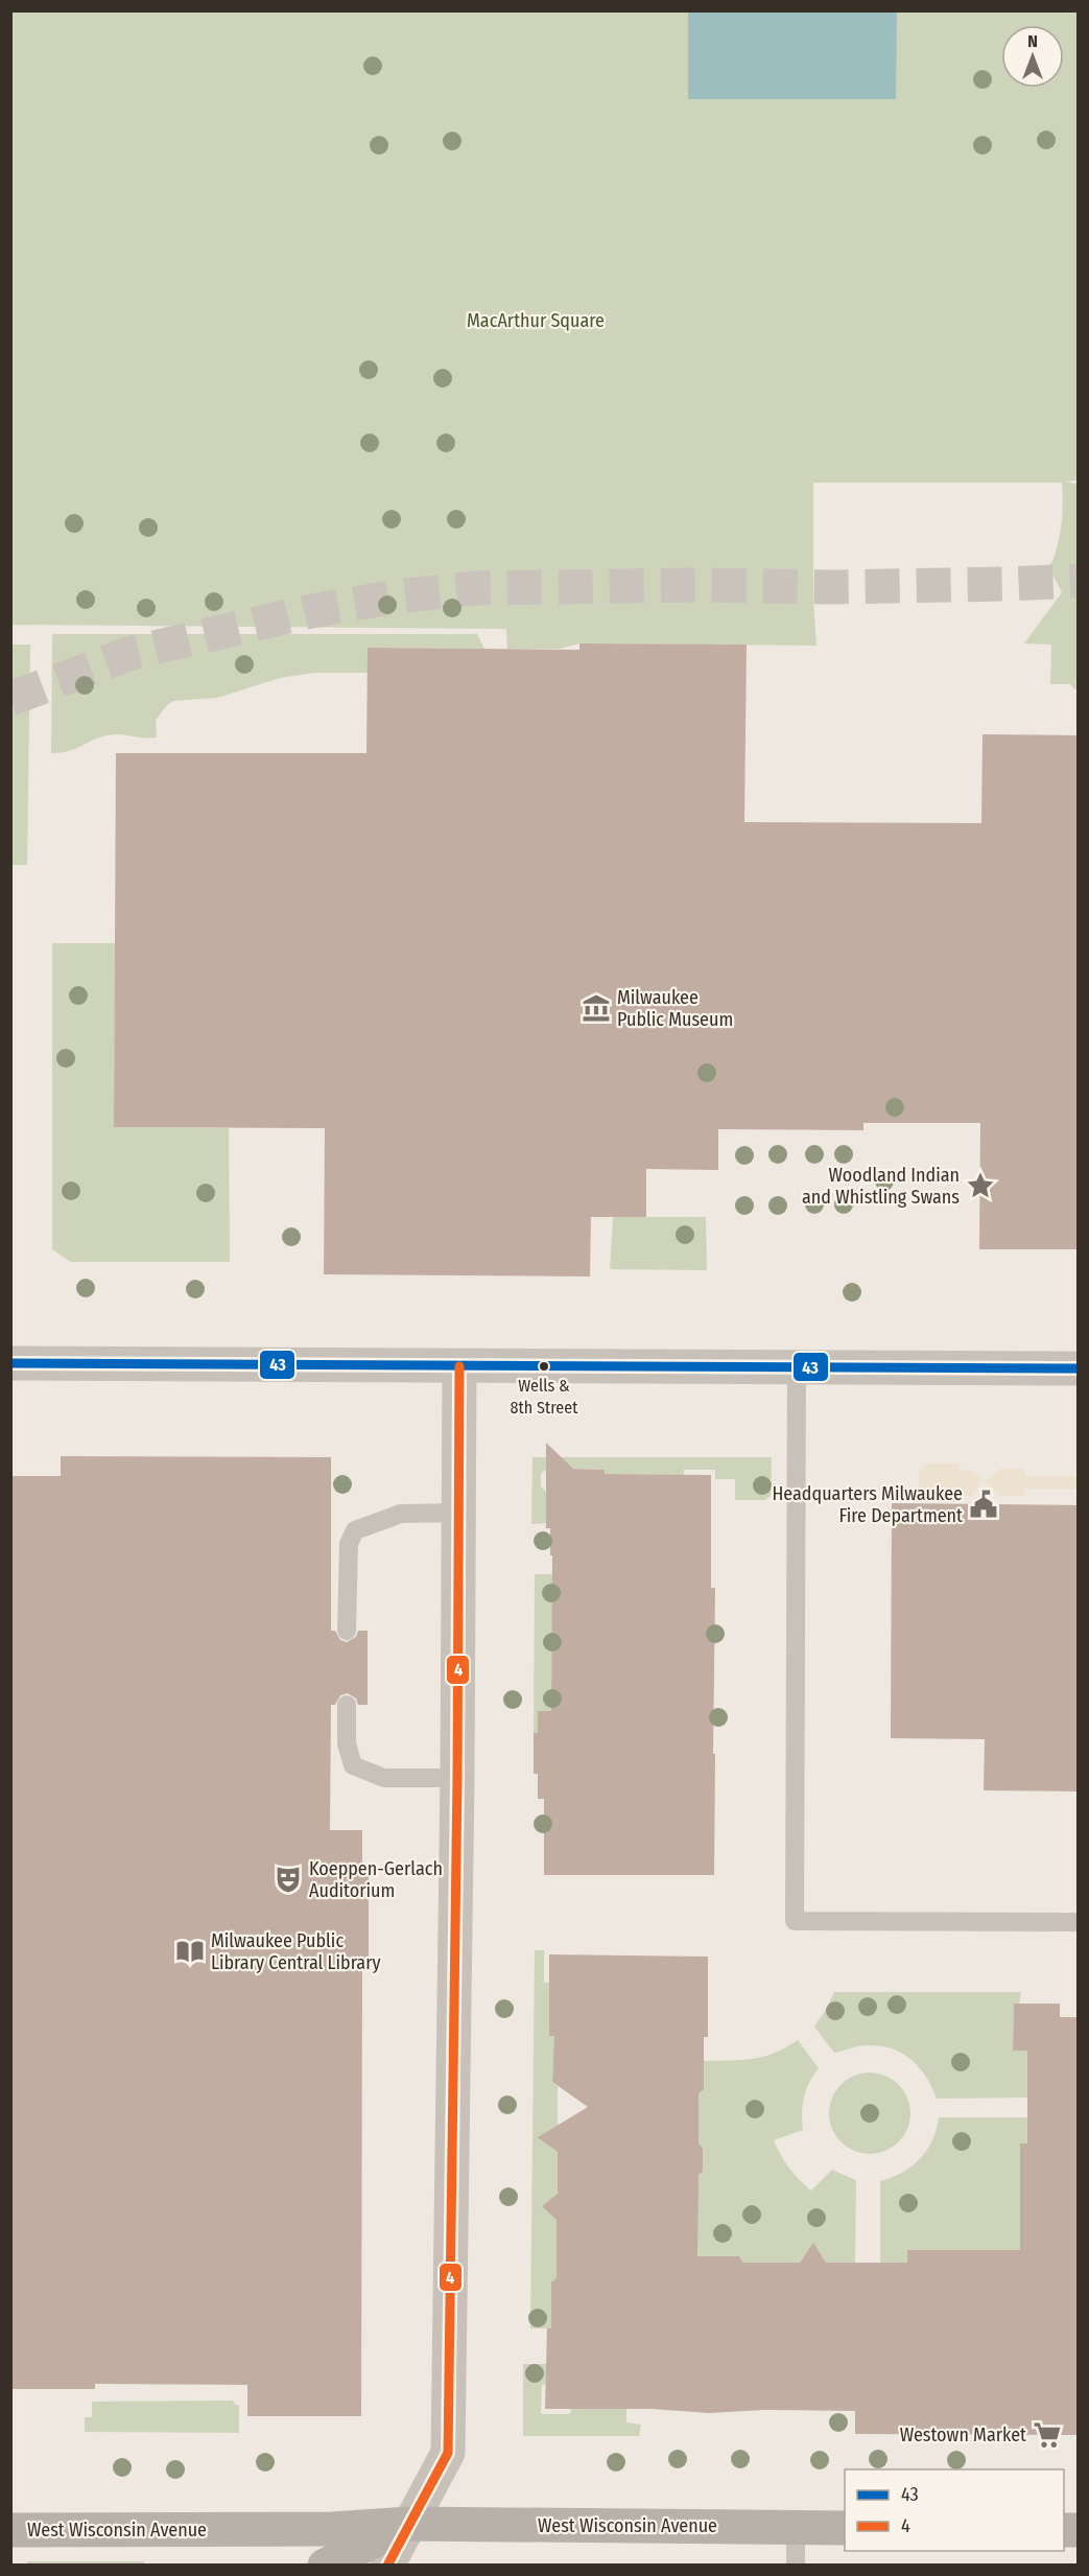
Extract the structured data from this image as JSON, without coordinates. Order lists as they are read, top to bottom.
{
  "streets": {
    "main road": ["West Wisconsin Avenue"]
  },
  "parks": ["MacArthur Square"],
  "places": {
    "museum": ["Milwaukee Public Museum"],
    "place": ["Woodland Indian and Whistling Swans"],
    "other": ["Wells & 8th Street"],
    "public building": ["Headquarters Milwaukee Fire Department"],
    "theatre": ["Koeppen-Gerlach Auditorium"],
    "library": ["Milwaukee Public Library Central Library"],
    "supermarket": ["Westown Market"]
  },
  "lines": ["transit line 43", "transit line 4"],
  "legend": ["43", "4"],
  "north": "top"
}
